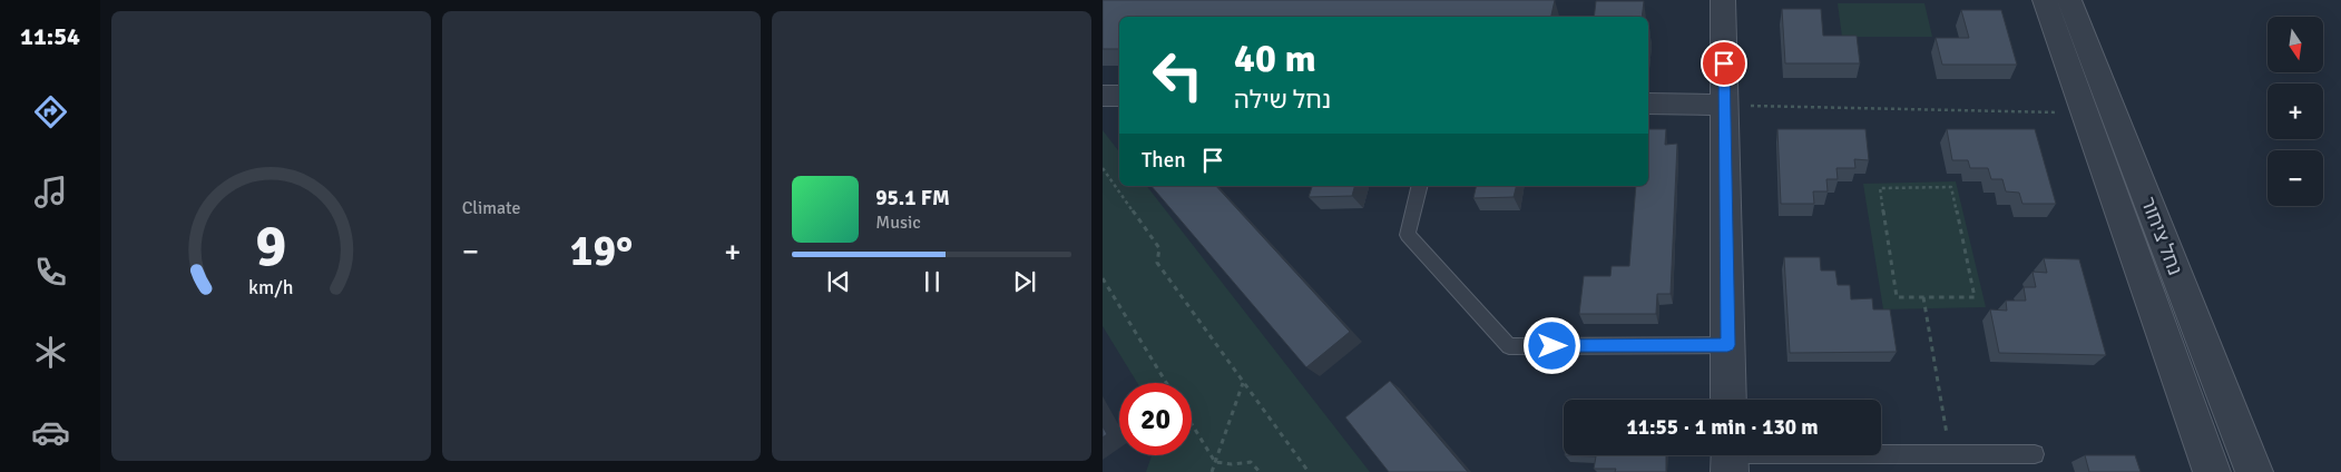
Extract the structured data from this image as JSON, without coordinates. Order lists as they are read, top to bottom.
{
  "streets": {
    "street": ["נחל ציחור"]
  },
  "north": "bottom",
  "page": {
    "tabs": "11:54",
    "tile": "Climate",
    "map_buttons": ["+", "−"],
    "turn": ["40 m", "נחל שילה"],
    "then": "Then",
    "song": ["95.1 FM", "Music"],
    "heat": ["−", "19°", "+"],
    "limit": "20",
    "trip": "11:55 · 1 min · 130 m",
    "gauge": ["9", "km/h"]
  }
}
